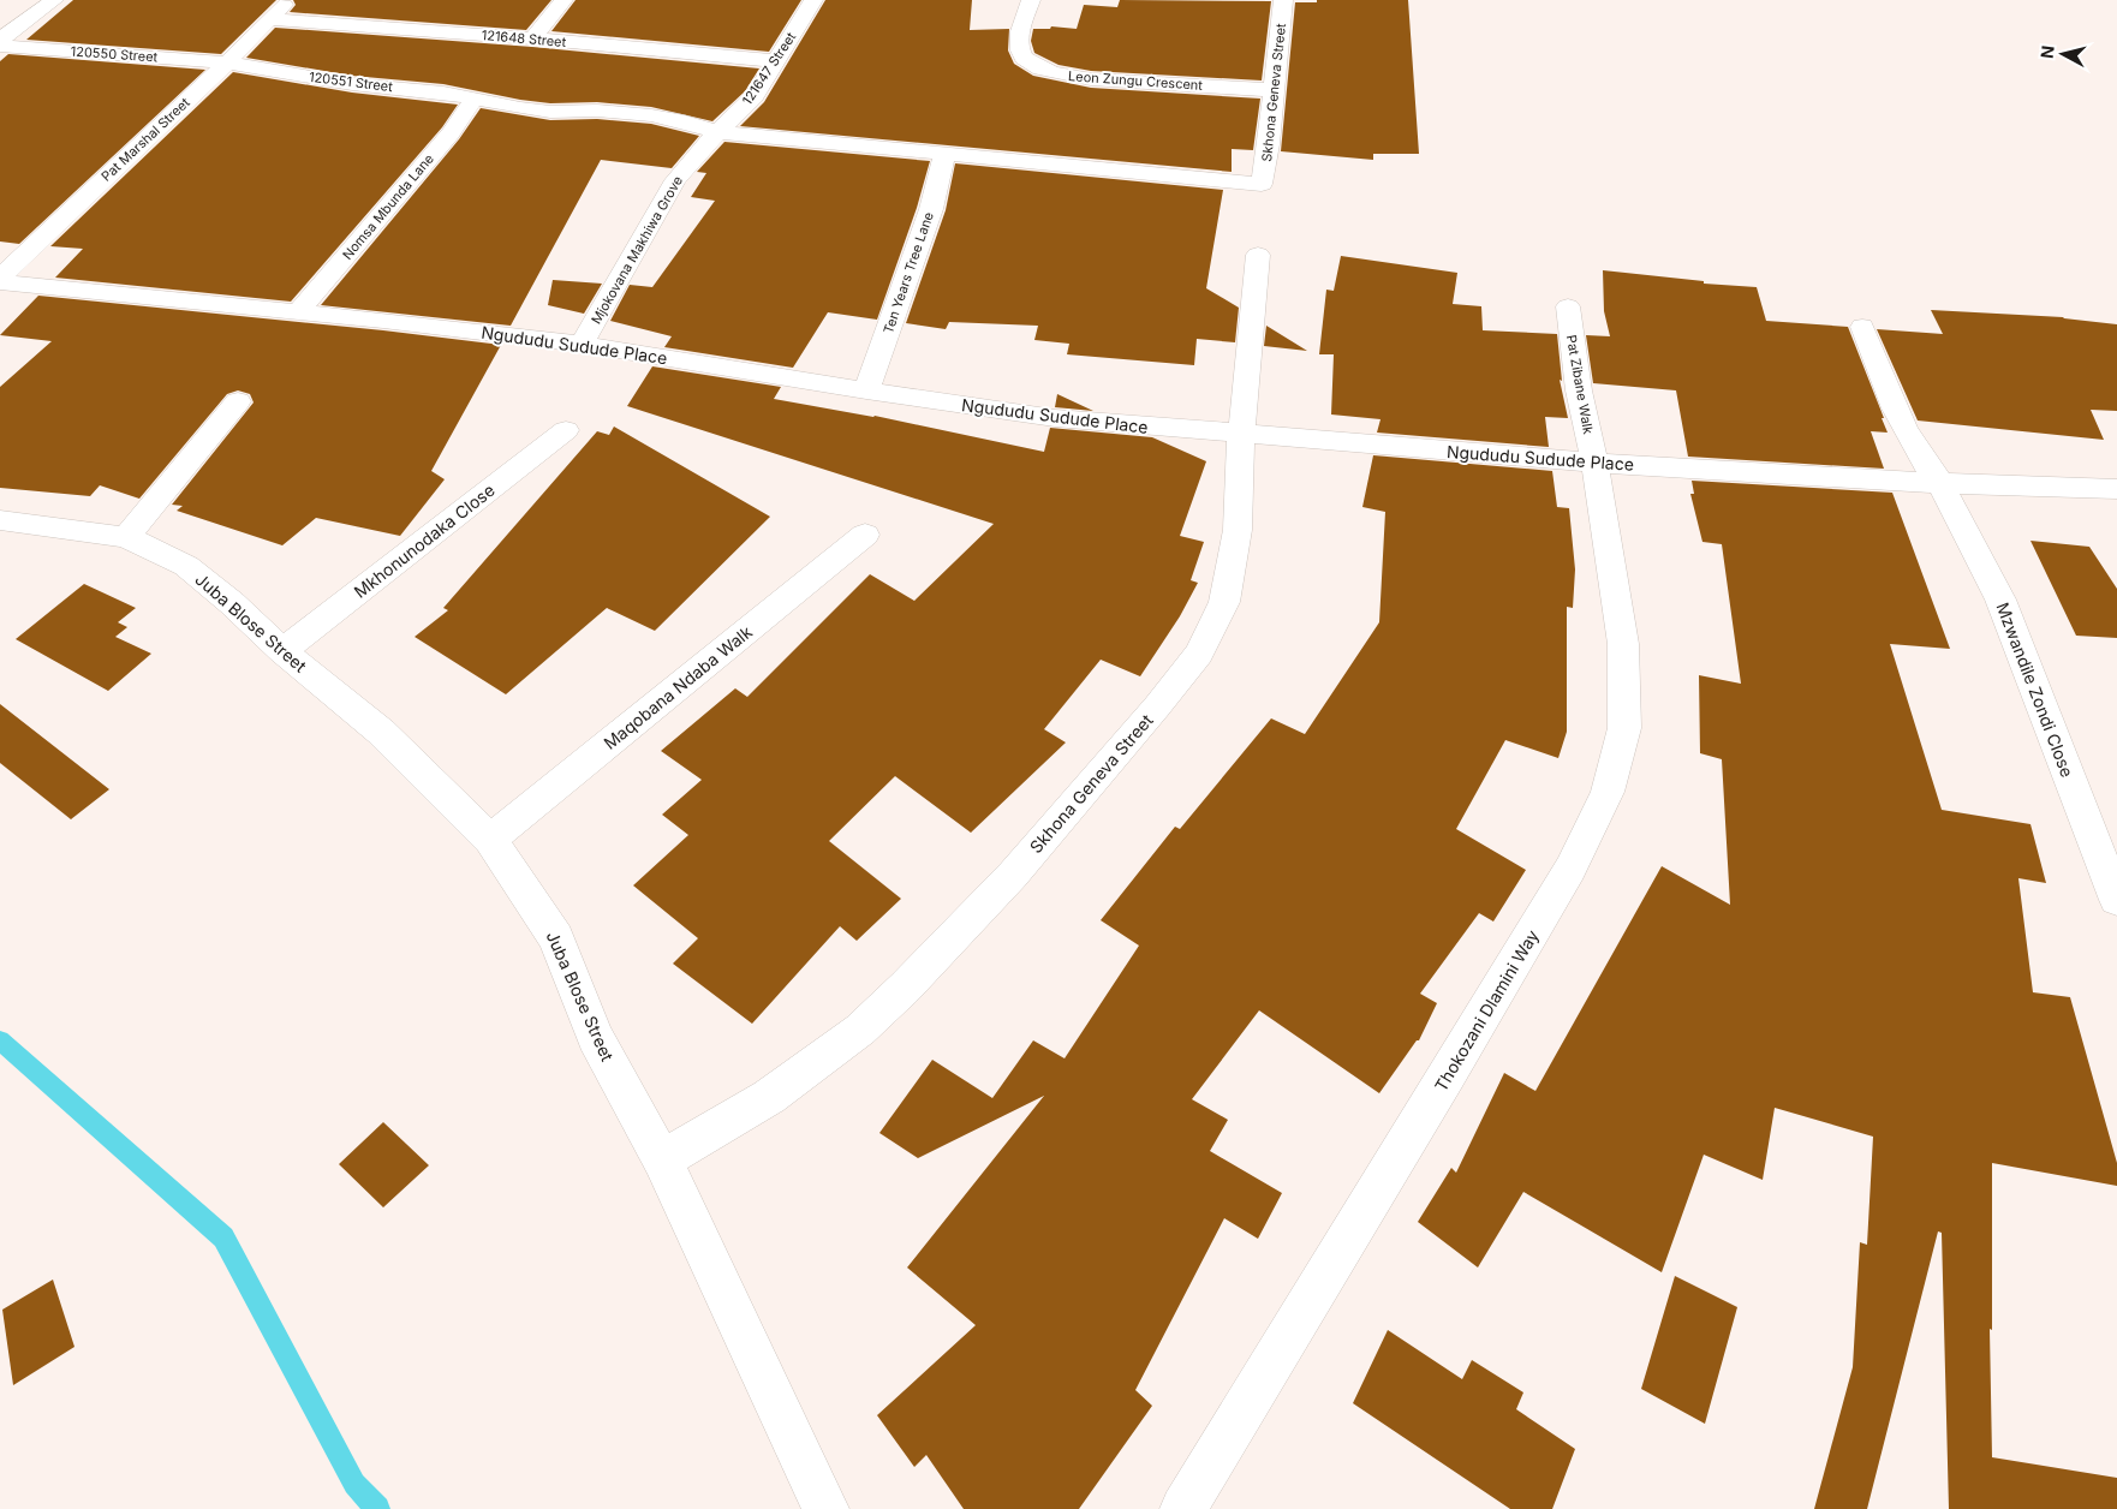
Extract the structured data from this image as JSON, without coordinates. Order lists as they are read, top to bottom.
{
  "streets": {
    "street": [
      "121648 Street",
      "120550 Street",
      "121647 Street",
      "Leon Zungu Crescent",
      "120551 Street",
      "Skhona Geneva Street",
      "Pat Marshal Street",
      "Nomsa Mbunda Lane",
      "Mjokovana Makhiwa Grove",
      "Ten Years Tree Lane",
      "Ngududu Sudude Place",
      "Pat Zibane Walk",
      "Mkhonunodaka Close",
      "Juba Blose Street",
      "Maqobana Ndaba Walk",
      "Mzwandile Zondi Close",
      "Thokozani Dlamini Way"
    ]
  },
  "crossings": [
    ["121648 Street", "121647 Street"],
    ["121648 Street", "Pat Marshal Street"],
    ["120550 Street", "120551 Street"],
    ["120550 Street", "Pat Marshal Street"],
    ["121647 Street", "120551 Street"],
    ["121647 Street", "Mjokovana Makhiwa Grove"],
    ["Leon Zungu Crescent", "Skhona Geneva Street"],
    ["120551 Street", "Skhona Geneva Street"],
    ["120551 Street", "Pat Marshal Street"],
    ["120551 Street", "Nomsa Mbunda Lane"],
    ["120551 Street", "Mjokovana Makhiwa Grove"],
    ["120551 Street", "Ten Years Tree Lane"],
    ["Skhona Geneva Street", "Ngududu Sudude Place"],
    ["Skhona Geneva Street", "Juba Blose Street"],
    ["Nomsa Mbunda Lane", "Ngududu Sudude Place"],
    ["Mjokovana Makhiwa Grove", "Ngududu Sudude Place"],
    ["Ten Years Tree Lane", "Ngududu Sudude Place"],
    ["Ngududu Sudude Place", "Pat Zibane Walk"],
    ["Ngududu Sudude Place", "Mzwandile Zondi Close"],
    ["Ngududu Sudude Place", "Thokozani Dlamini Way"],
    ["Pat Zibane Walk", "Thokozani Dlamini Way"],
    ["Mkhonunodaka Close", "Juba Blose Street"],
    ["Juba Blose Street", "Maqobana Ndaba Walk"]
  ],
  "north": "left"
}
